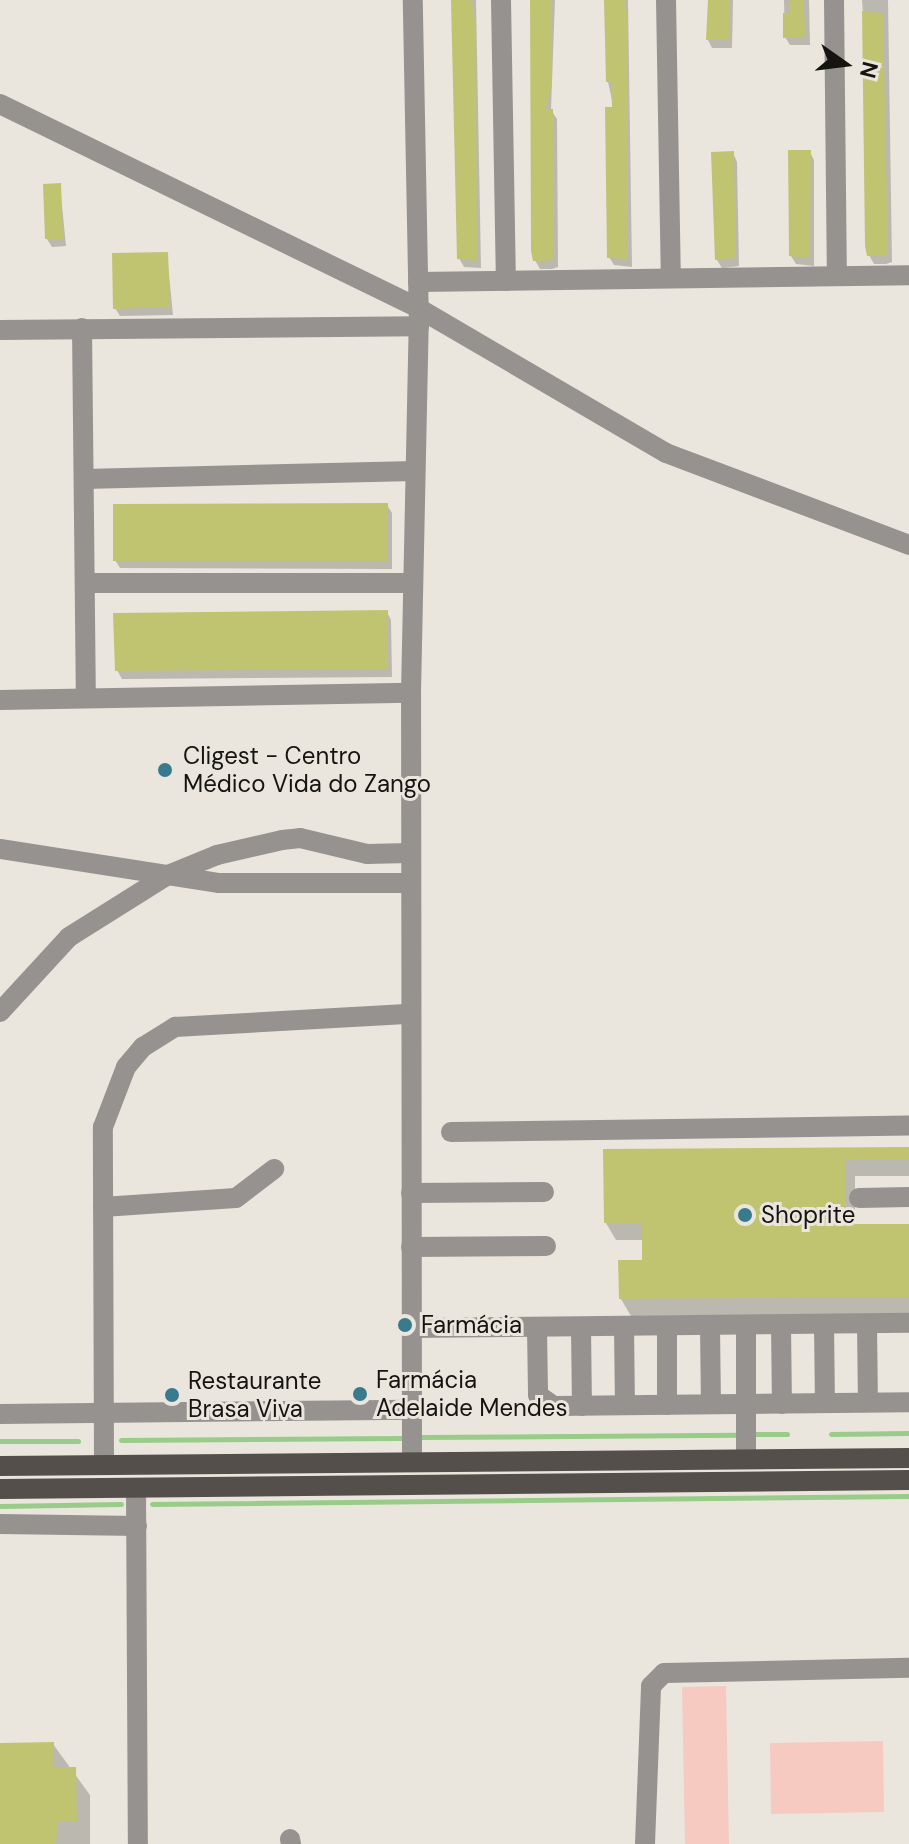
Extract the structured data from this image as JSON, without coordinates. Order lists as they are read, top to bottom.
{
  "places": [
    "Cligest - Centro Médico Vida do Zango",
    "Shoprite",
    "Farmácia",
    "Farmácia Adelaide Mendes",
    "Restaurante Brasa Viva"
  ],
  "north": "right"
}
